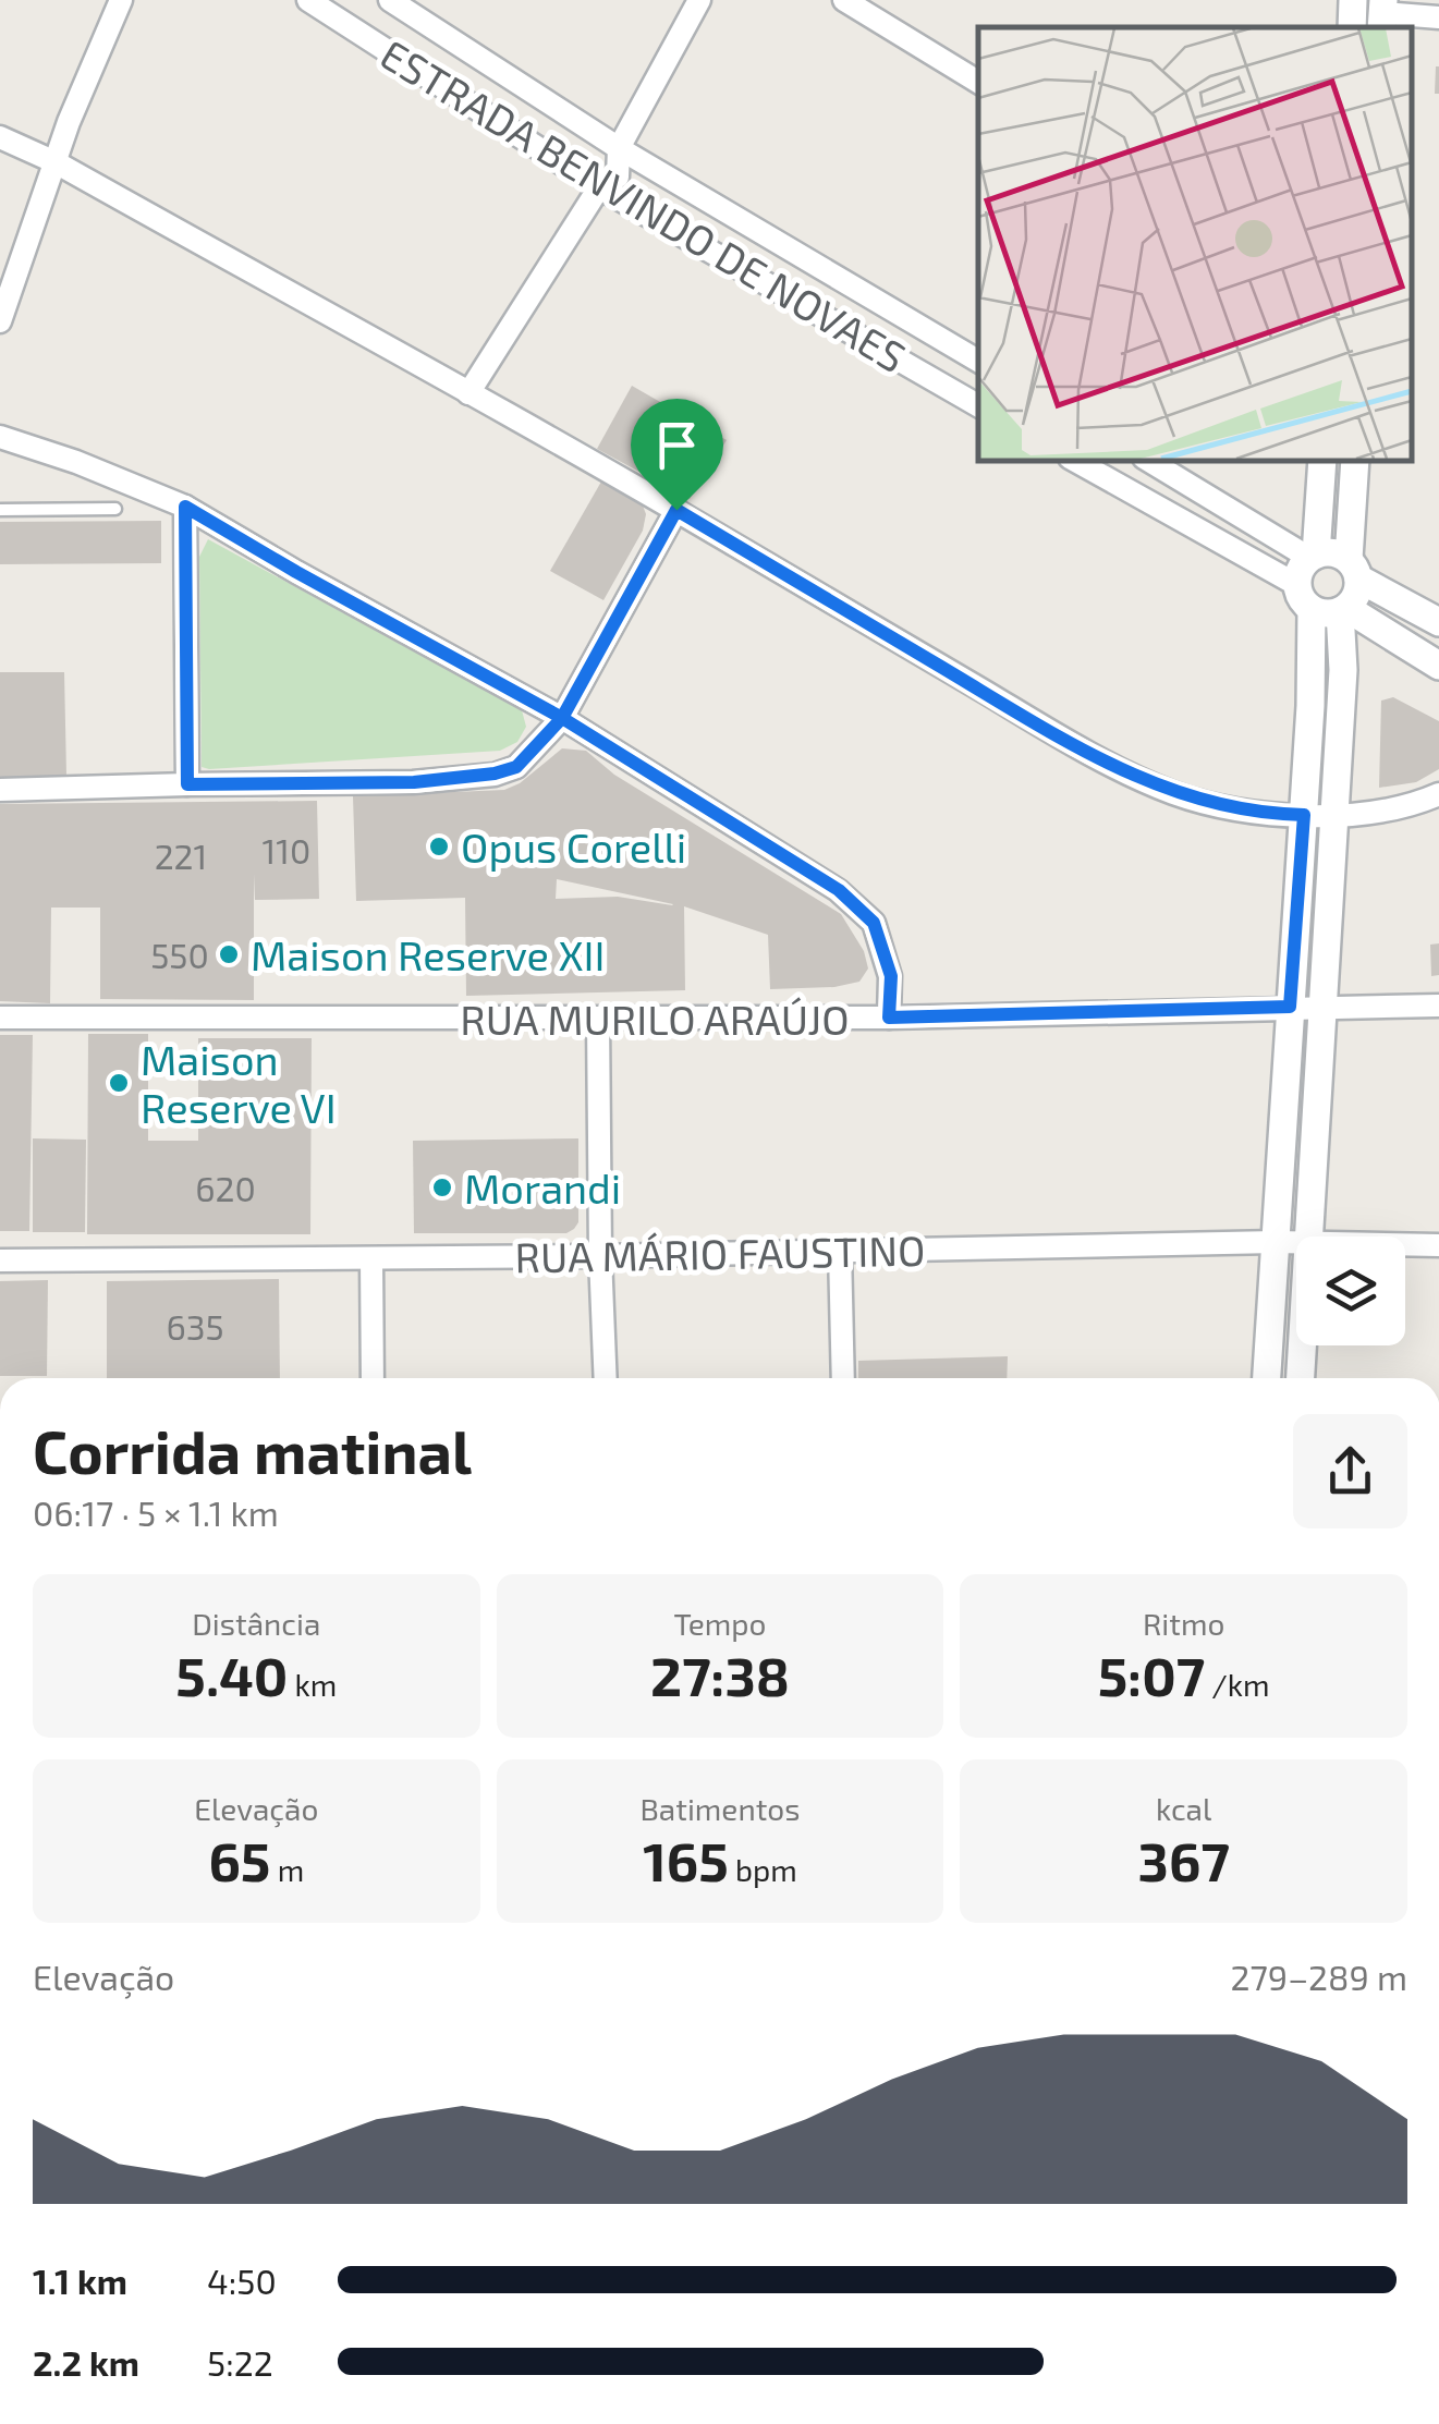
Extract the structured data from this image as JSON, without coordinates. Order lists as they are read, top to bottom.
{
  "streets": {
    "street": ["ESTRADA BENVINDO DE NOVAES", "RUA MURILO ARAÚJO", "RUA MÁRIO FAUSTINO"]
  },
  "places": [
    "Opus Corelli",
    "Maison Reserve XII",
    "Maison Reserve VI",
    "Morandi"
  ],
  "house_numbers": [
    "110",
    "221",
    "550",
    "620",
    "635"
  ],
  "page": {
    "heading": ["Corrida matinal", "06:17 · 5 × 1.1 km"],
    "stats": [
      ["Distância", "5.40 km"],
      ["Tempo", "27:38"],
      ["Ritmo", "5:07 /km"],
      ["Elevação", "65 m"],
      ["Batimentos", "165 bpm"],
      ["kcal", "367"]
    ],
    "chart": ["Elevação", "279–289 m"],
    "list": [
      {
        "name": "1.1 km",
        "note": "4:50"
      },
      {
        "name": "2.2 km",
        "note": "5:22"
      }
    ]
  }
}
